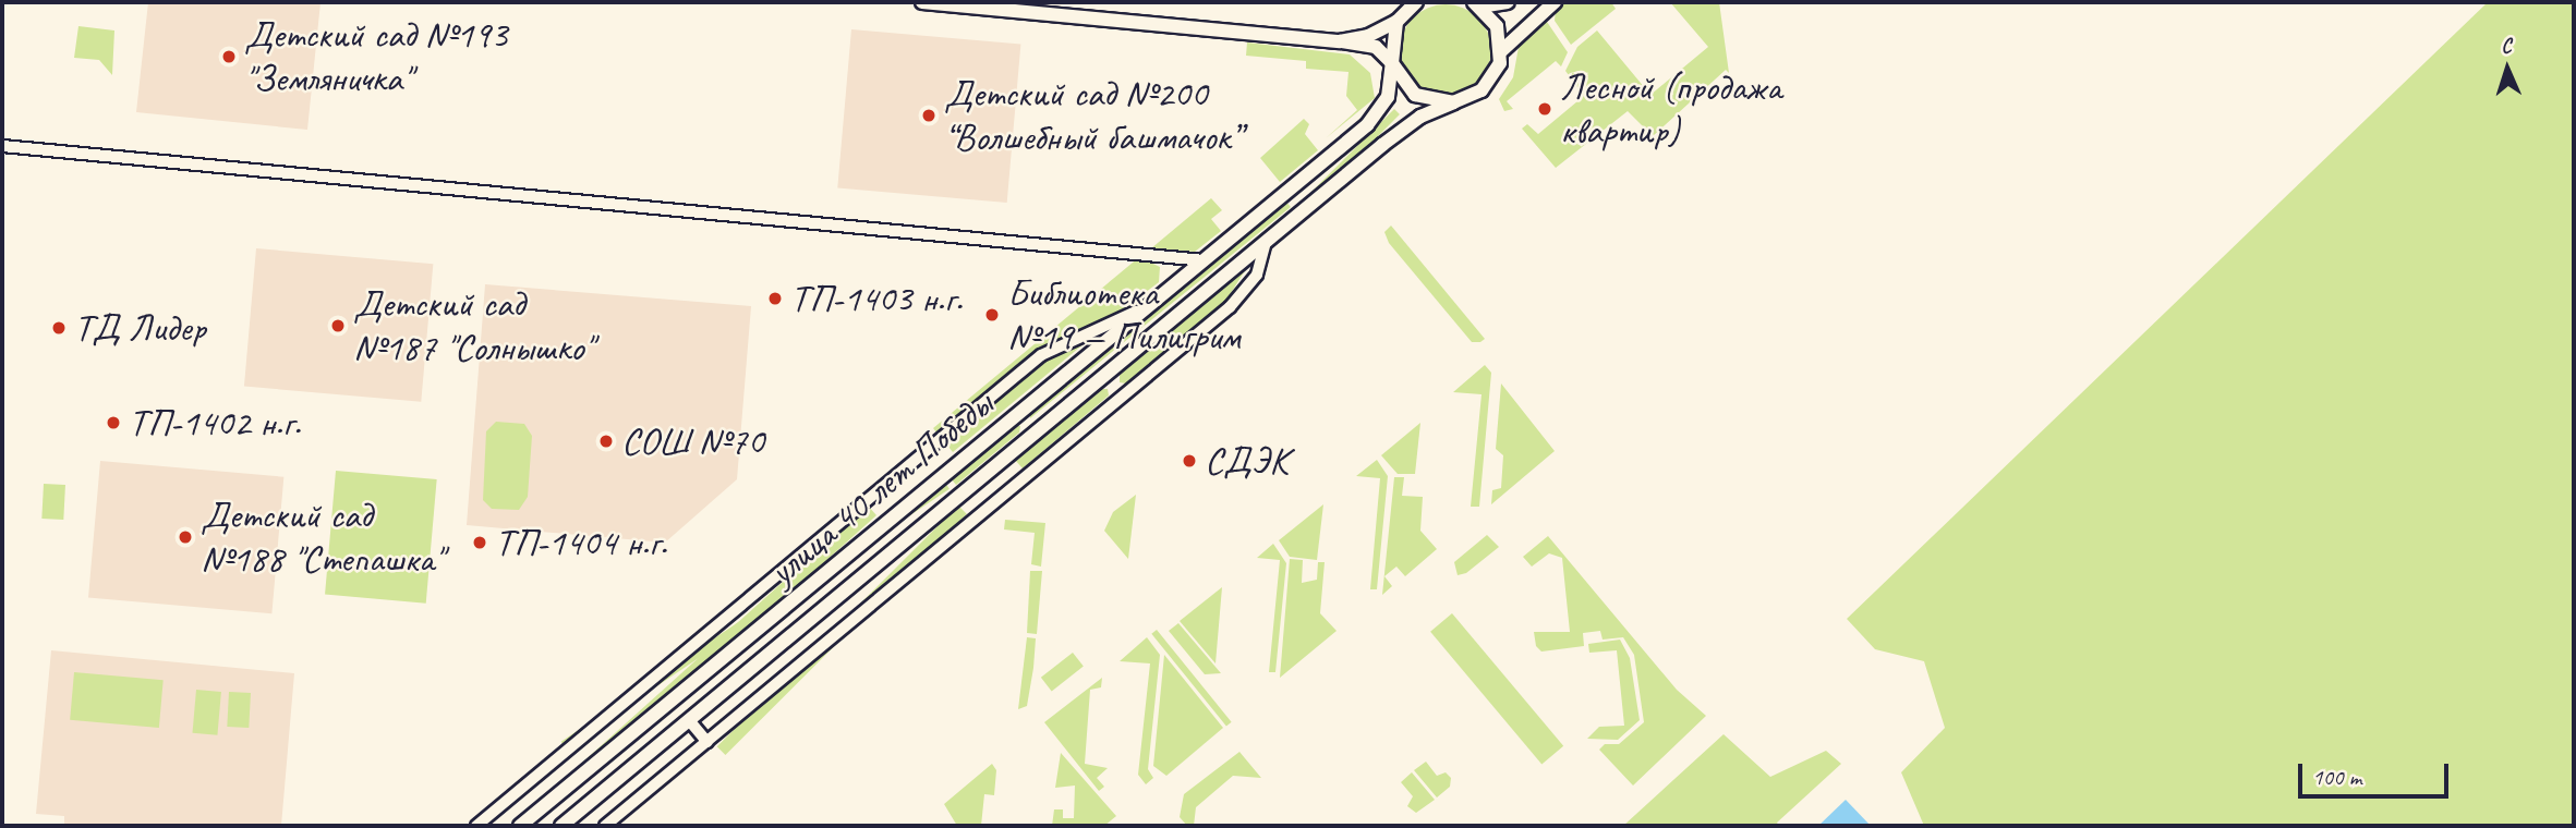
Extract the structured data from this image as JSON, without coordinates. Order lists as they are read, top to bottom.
{
  "streets": {
    "main road": ["улица 40 лет Победы"]
  },
  "places": [
    "Детский сад №193 \"Земляничка\"",
    "Лесной (продажа квартир)",
    "Детский сад №200 “Волшебный башмачок”",
    "ТП-1403 н.г.",
    "Библиотека №19 — Пилигрим",
    "Детский сад №187 \"Солнышко\"",
    "ТД Лидер",
    "ТП-1402 н.г.",
    "СОШ №70",
    "СДЭК",
    "Детский сад №188 \"Степашка\"",
    "ТП-1404 н.г."
  ],
  "scale_bar": "100 m",
  "north": "top"
}
